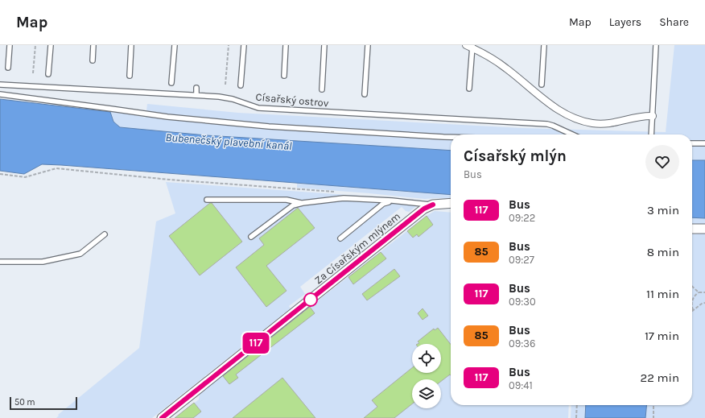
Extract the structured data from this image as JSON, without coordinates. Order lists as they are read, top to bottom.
{
  "streets": {
    "street": ["Za Císařským mlýnem"],
    "lane": ["Císařský ostrov"]
  },
  "water": ["Bubenečský plavební kanál"],
  "lines": ["bus line 117"],
  "scale_bar": "50 m",
  "page": {
    "header": "Map",
    "nav": ["Map", "Layers", "Share"],
    "on_map": "117",
    "heading": ["Císařský mlýn", "Bus"],
    "list": [
      {
        "mark": "117",
        "name": "Bus",
        "note": "09:22",
        "value": "3 min"
      },
      {
        "mark": "85",
        "name": "Bus",
        "note": "09:27",
        "value": "8 min"
      },
      {
        "mark": "117",
        "name": "Bus",
        "note": "09:30",
        "value": "11 min"
      },
      {
        "mark": "85",
        "name": "Bus",
        "note": "09:36",
        "value": "17 min"
      },
      {
        "mark": "117",
        "name": "Bus",
        "note": "09:41",
        "value": "22 min"
      }
    ],
    "scale": "50 m"
  }
}
